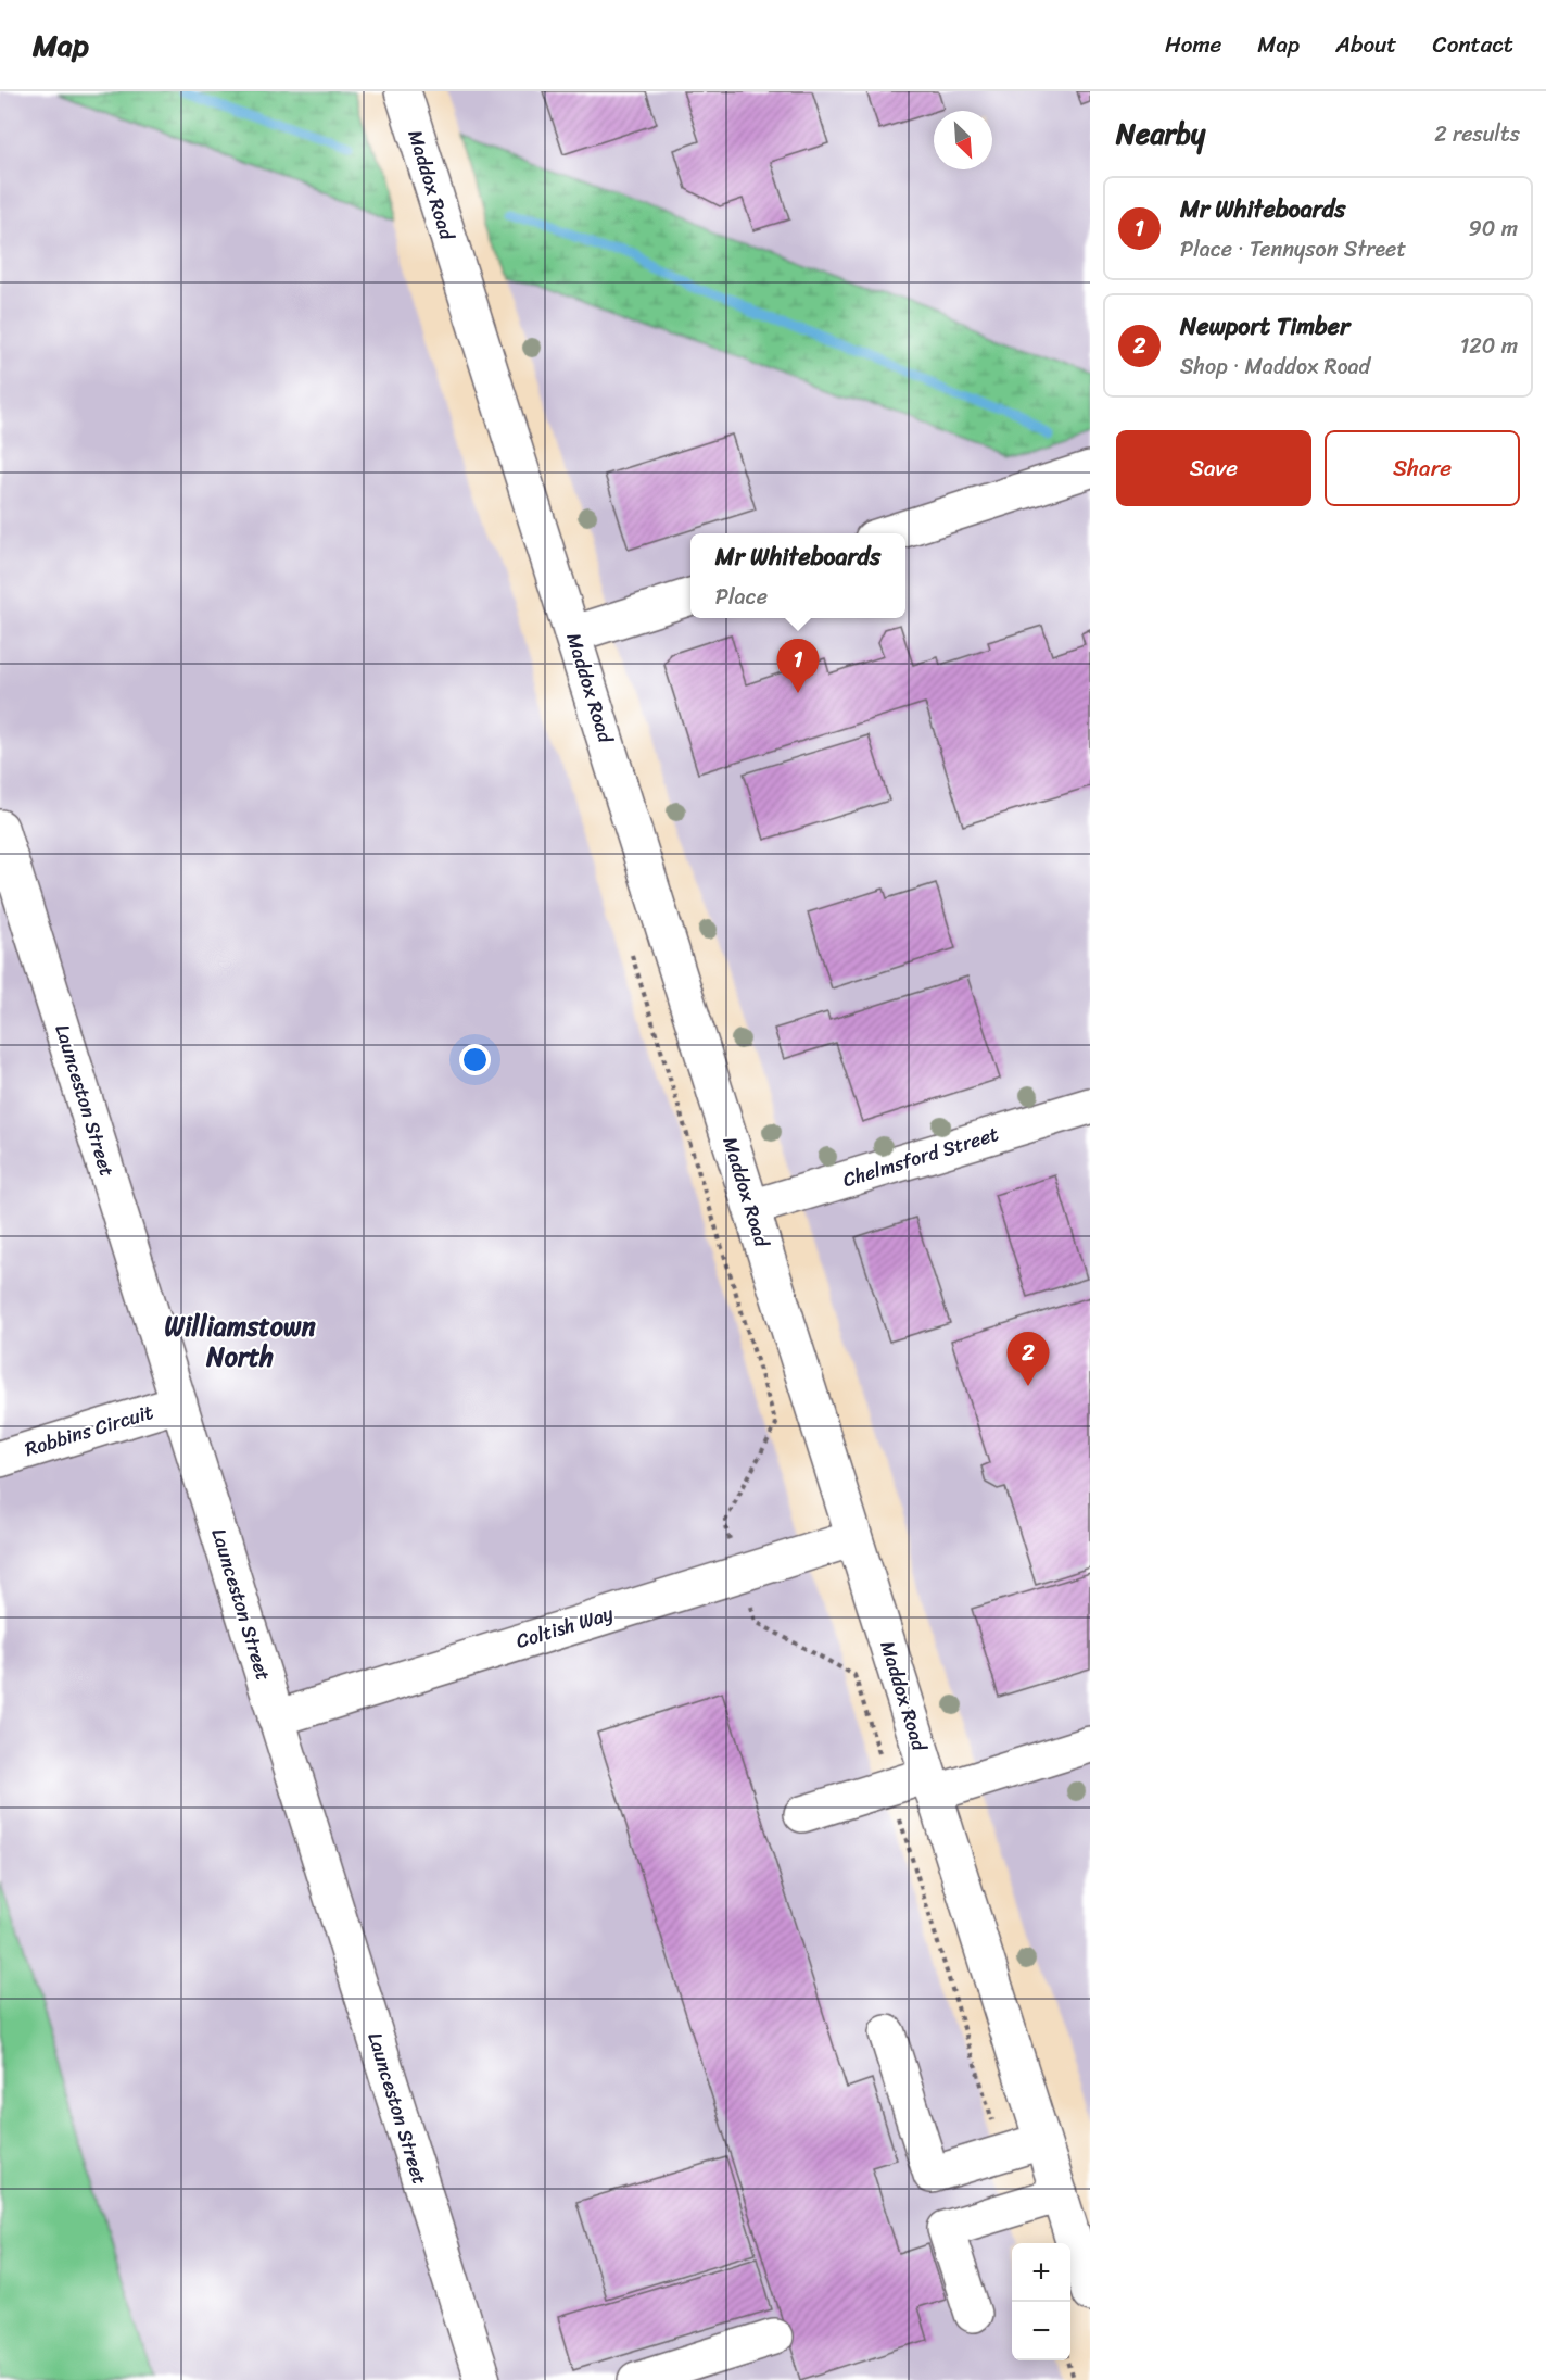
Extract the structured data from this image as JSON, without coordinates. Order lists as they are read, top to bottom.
{
  "streets": {
    "street": [
      "Maddox Road",
      "Launceston Street",
      "Chelmsford Street",
      "Robbins Circuit",
      "Coltish Way"
    ]
  },
  "crossings": [
    ["Maddox Road", "Chelmsford Street"],
    ["Maddox Road", "Coltish Way"],
    ["Launceston Street", "Robbins Circuit"],
    ["Launceston Street", "Coltish Way"]
  ],
  "districts": ["Williamstown North"],
  "north": "bottom right",
  "page": {
    "header": "Map",
    "nav": [
      "Home",
      "Map",
      "About",
      "Contact"
    ],
    "heading": ["Nearby", "2 results"],
    "list": [
      {
        "mark": "1",
        "name": "Mr Whiteboards",
        "note": "Place · Tennyson Street",
        "value": "90 m"
      },
      {
        "mark": "2",
        "name": "Newport Timber",
        "note": "Shop · Maddox Road",
        "value": "120 m"
      }
    ],
    "buttons": ["Save", "Share"],
    "popup": ["Mr Whiteboards", "Place"],
    "pins": ["1", "2"],
    "map_buttons": ["+", "−"]
  }
}
